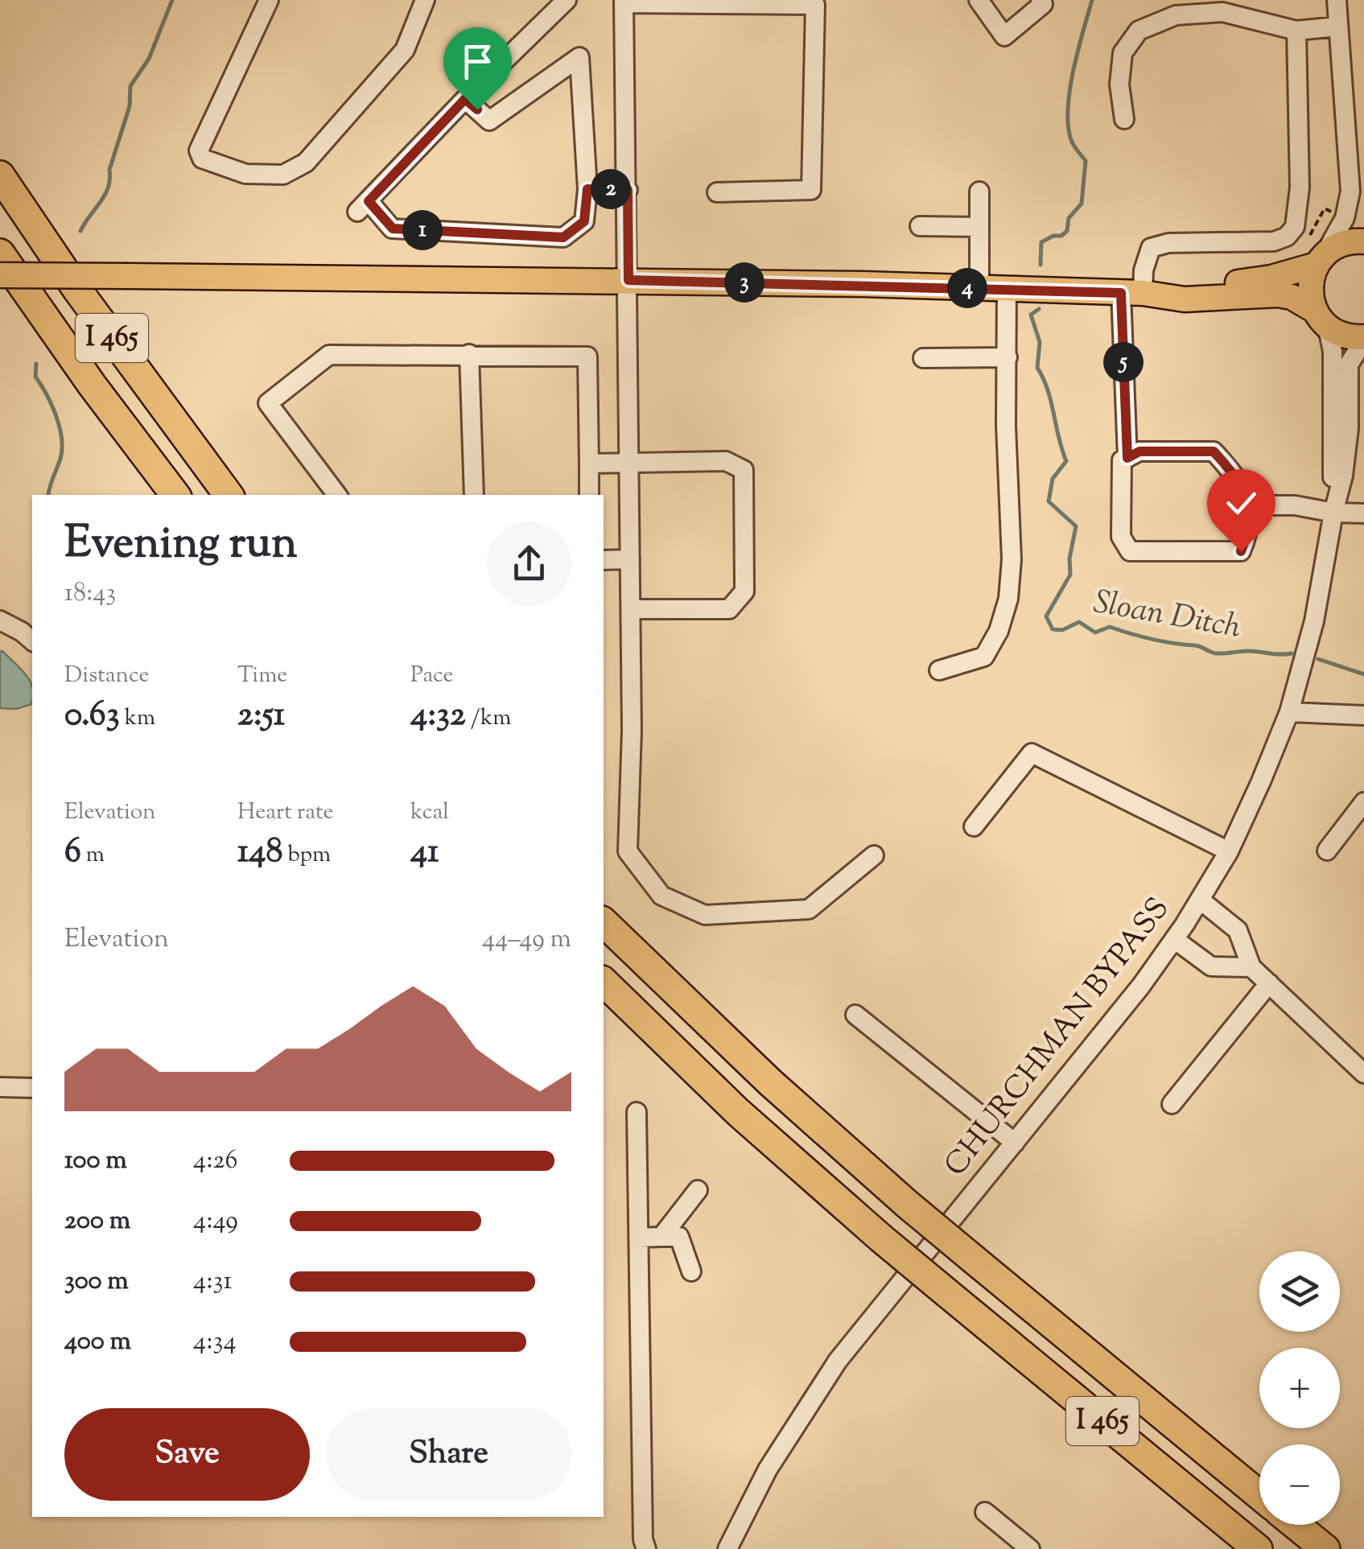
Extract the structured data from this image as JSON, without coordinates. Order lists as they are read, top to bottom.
{
  "streets": {
    "highway": ["I 465"],
    "street": ["CHURCHMAN BYPASS"]
  },
  "water": ["Sloan Ditch"],
  "page": {
    "pins": [
      "2",
      "1",
      "3",
      "4",
      "5"
    ],
    "heading": ["Evening run", "18:43"],
    "stats": [
      ["Distance", "0.63 km"],
      ["Time", "2:51"],
      ["Pace", "4:32 /km"],
      ["Elevation", "6 m"],
      ["Heart rate", "148 bpm"],
      ["kcal", "41"]
    ],
    "chart": ["Elevation", "44–49 m"],
    "list": [
      {
        "name": "100 m",
        "note": "4:26"
      },
      {
        "name": "200 m",
        "note": "4:49"
      },
      {
        "name": "300 m",
        "note": "4:31"
      },
      {
        "name": "400 m",
        "note": "4:34"
      }
    ],
    "map_buttons": ["+", "−"],
    "buttons": ["Save", "Share"]
  }
}
